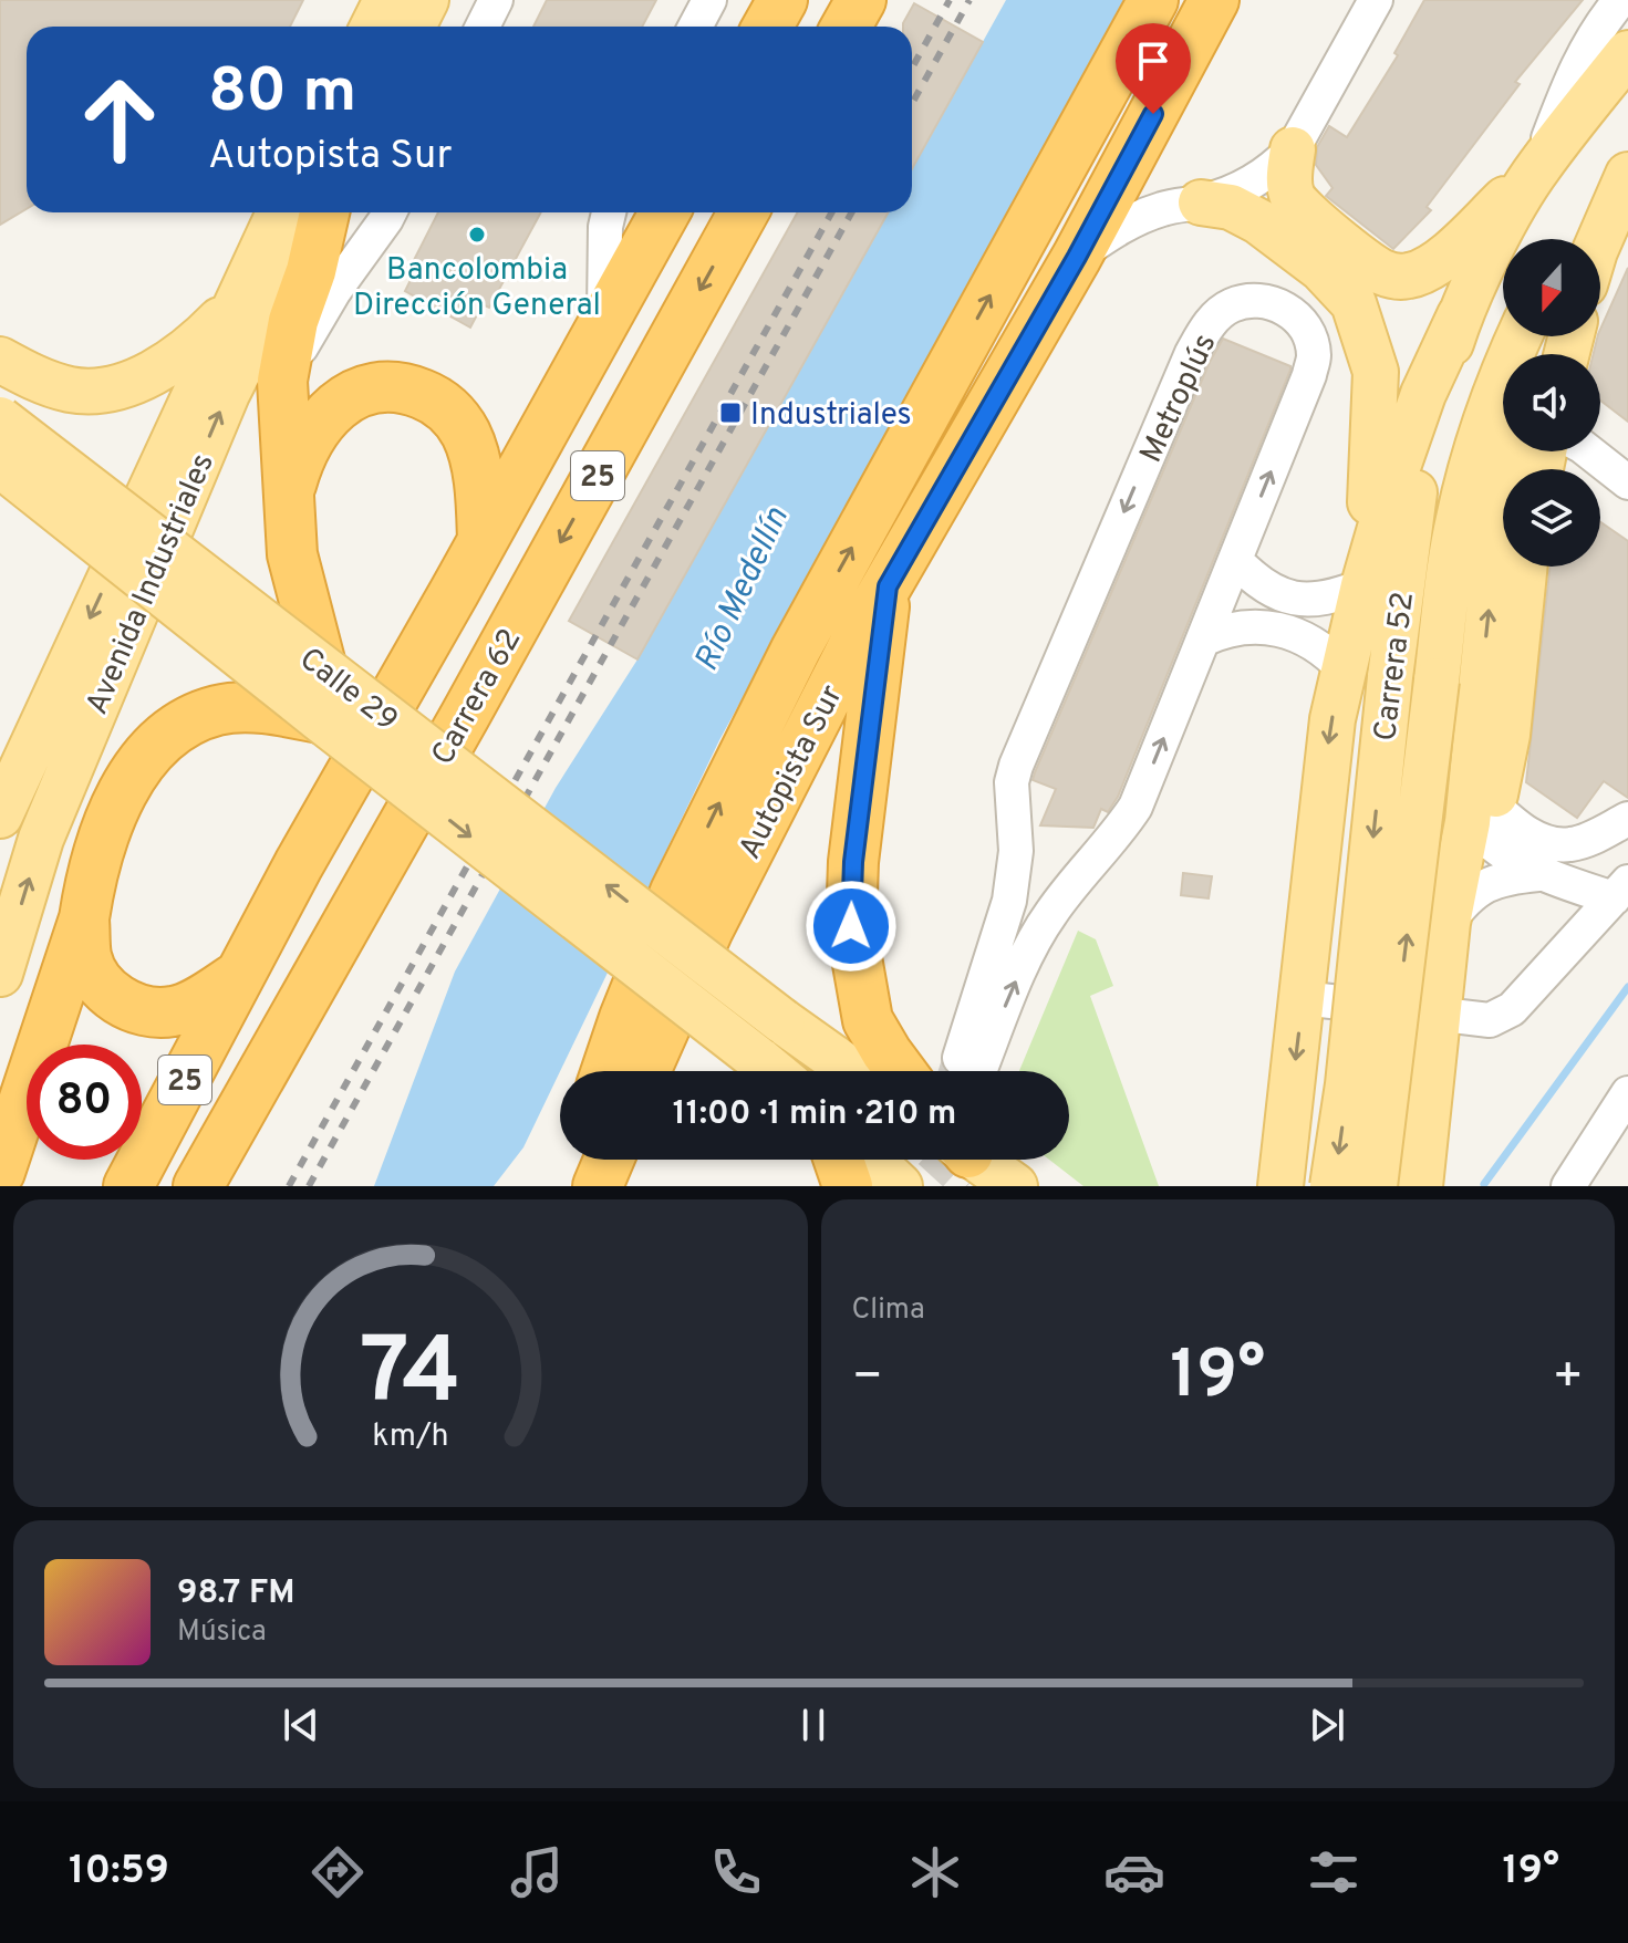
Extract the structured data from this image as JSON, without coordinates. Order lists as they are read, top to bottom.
{
  "streets": {
    "highway": ["25", "Carrera 62", "Autopista Sur"],
    "main road": ["Avenida Industriales", "Carrera 52", "Calle 29"],
    "street": ["Metroplús"]
  },
  "water": ["Río Medellín"],
  "places": {
    "other": ["Bancolombia Dirección General"],
    "transit": ["Industriales"]
  },
  "north": "bottom",
  "page": {
    "turn": ["80 m", "Autopista Sur"],
    "limit": "80",
    "trip": "11:00 · 1 min · 210 m",
    "tile": "Clima",
    "heat": ["−", "19°", "+"],
    "song": ["98.7 FM", "Música"],
    "tabs": ["10:59", "19°"],
    "gauge": ["74", "km/h"]
  }
}
